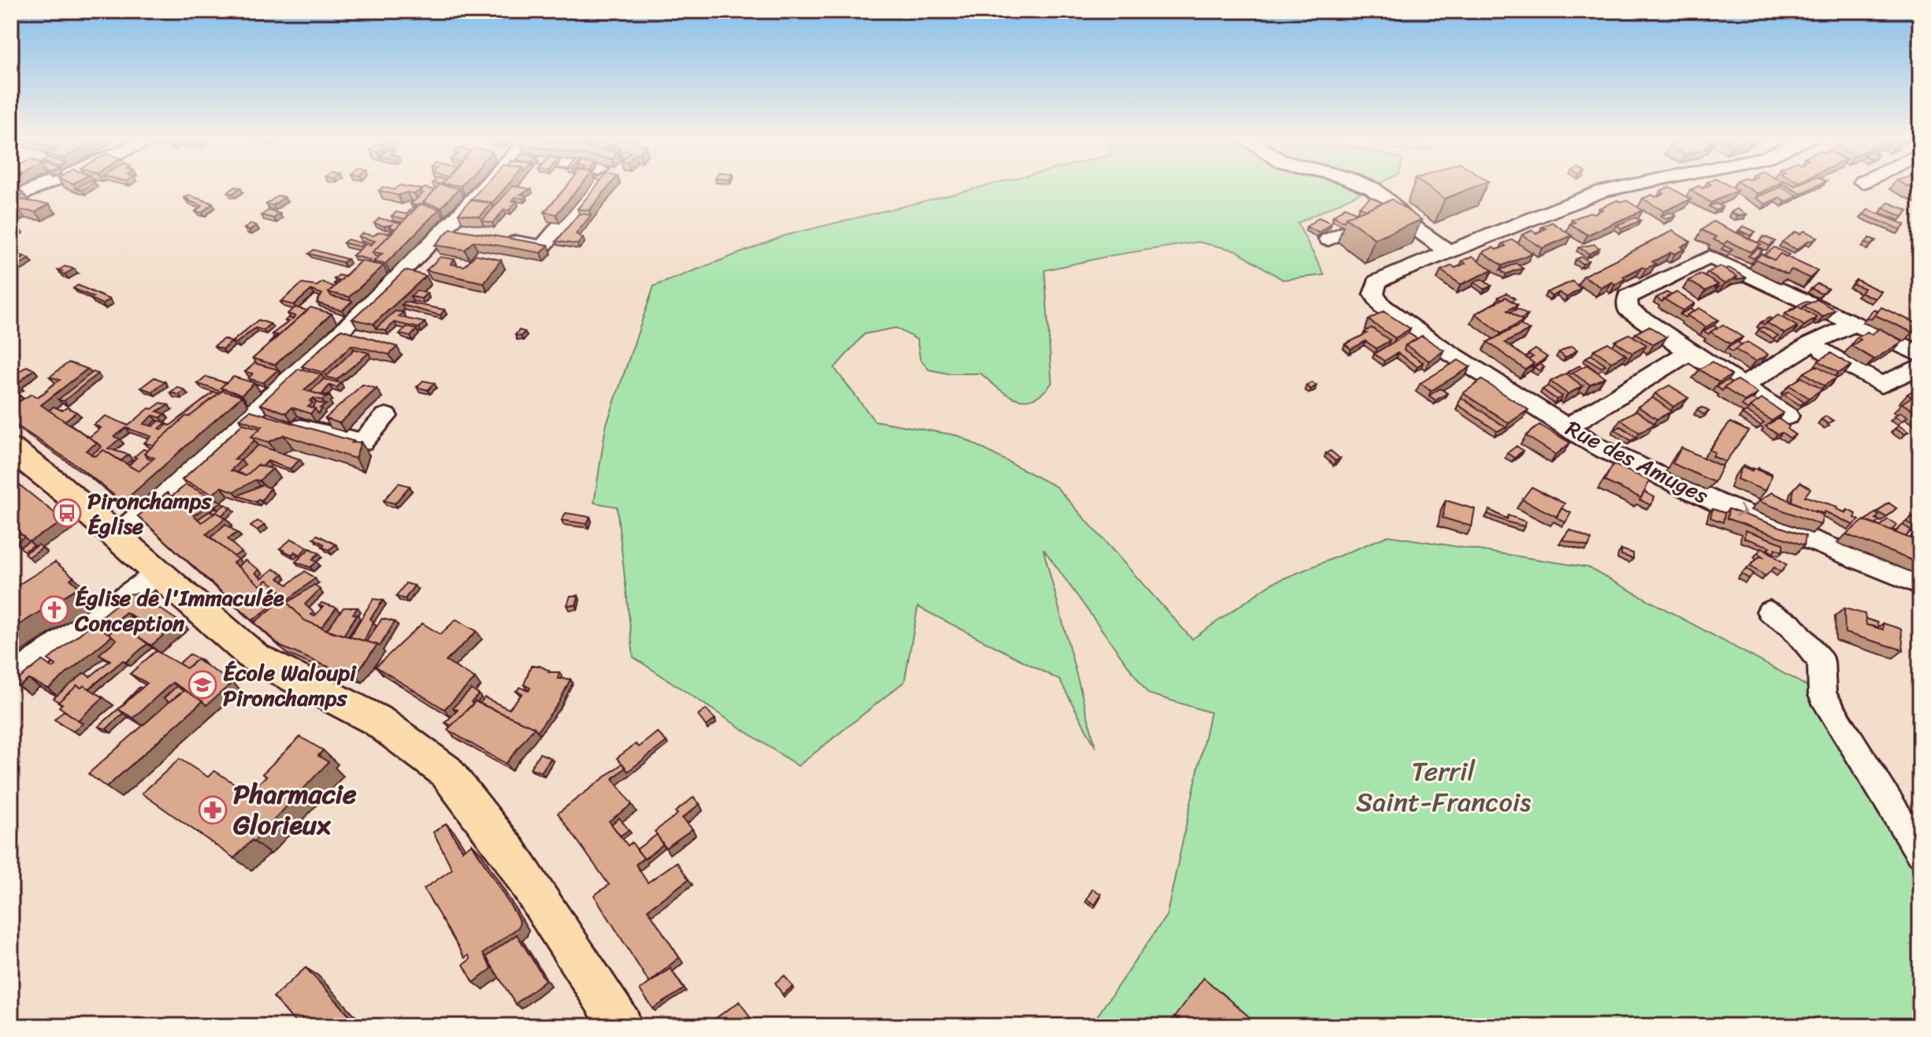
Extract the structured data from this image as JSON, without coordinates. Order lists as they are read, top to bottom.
{
  "streets": {
    "street": ["Rue des Amuges"]
  },
  "parks": ["Terril Saint-Francois"],
  "places": {
    "bus stop": ["Pironchamps Église"],
    "church": ["Église de l'Immaculée Conception"],
    "school or university": ["École Waloupi Pironchamps"],
    "pharmacy": ["Pharmacie Glorieux"]
  }
}
